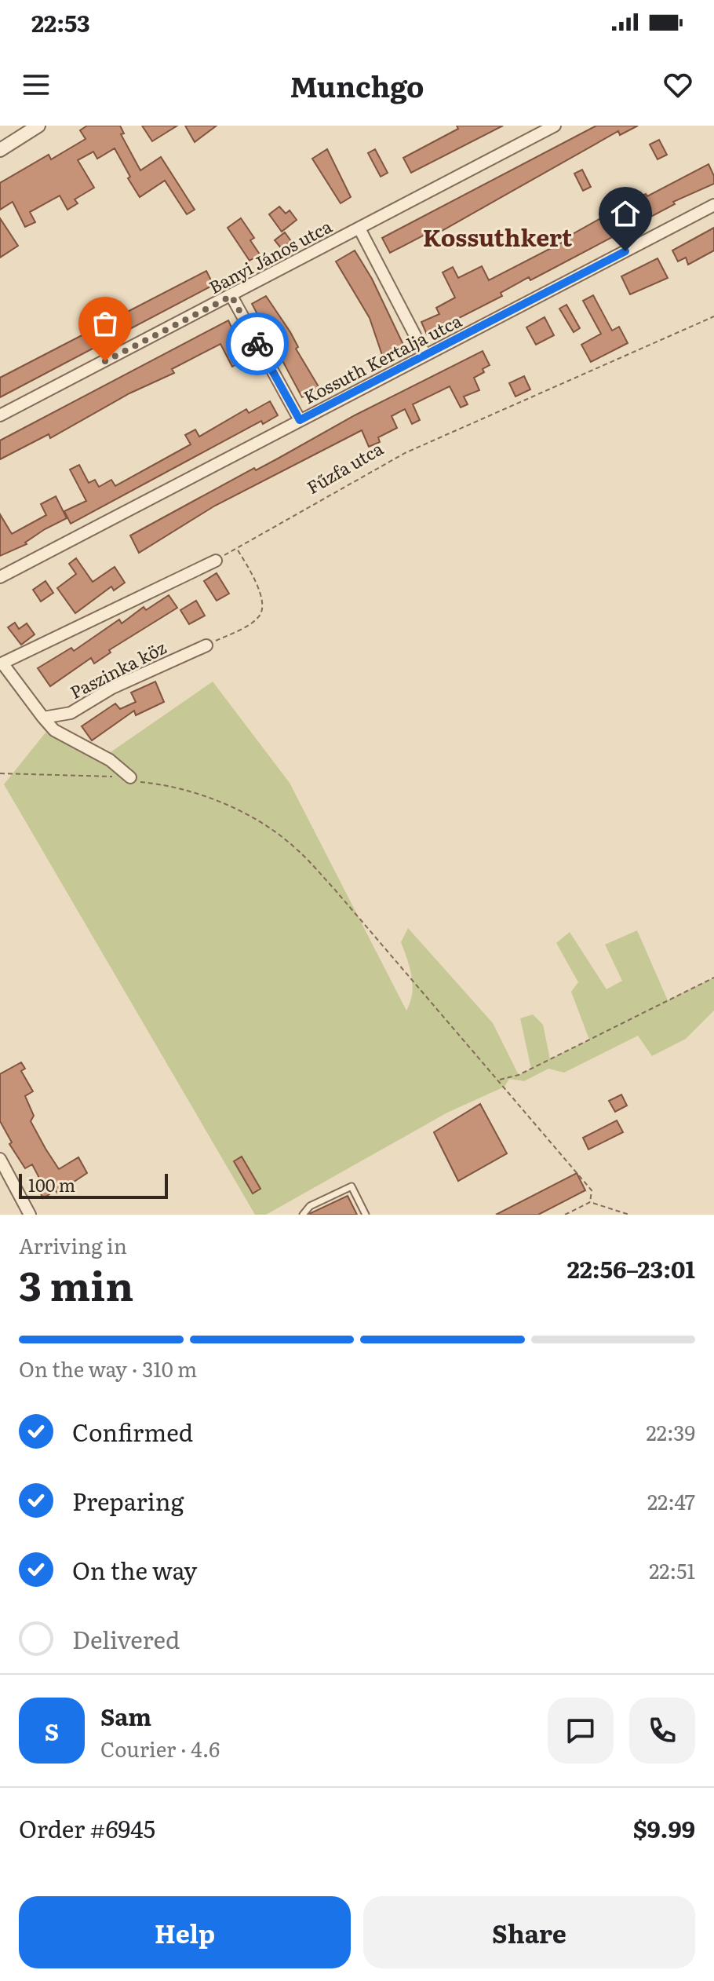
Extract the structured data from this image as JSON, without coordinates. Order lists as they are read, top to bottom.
{
  "streets": {
    "street": ["Banyi János utca", "Kossuth Kertalja utca", "Paszinka köz"],
    "path": ["Fűzfa utca"]
  },
  "districts": ["Kossuthkert"],
  "scale_bar": "100 m",
  "page": {
    "status": "22:53",
    "header": "Munchgo",
    "scale": "100 m",
    "heading": ["3 min", "Arriving in", "22:56–23:01"],
    "panel": [
      "Sam",
      "Courier · 4.6",
      "Order #6945",
      "$9.99"
    ],
    "bar": "On the way · 310 m",
    "list": [
      ["Confirmed", "22:39"],
      ["Preparing", "22:47"],
      ["On the way", "22:51"],
      "Delivered"
    ],
    "round": "S",
    "buttons": ["Help", "Share"]
  }
}
